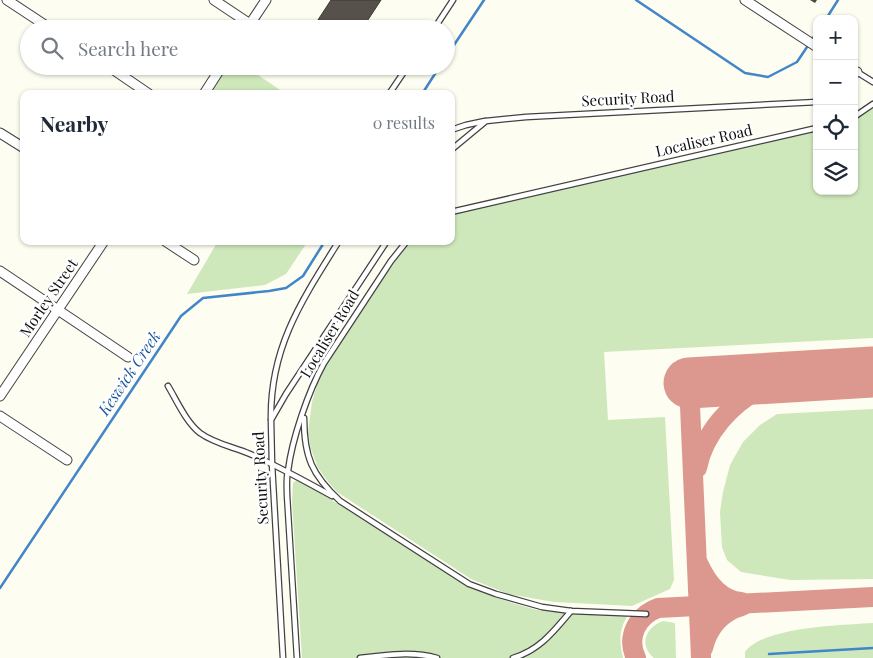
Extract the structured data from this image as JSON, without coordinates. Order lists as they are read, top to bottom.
{
  "streets": {
    "street": ["Morley Street"],
    "lane": ["Security Road", "Localiser Road"]
  },
  "water": ["Keswick Creek"],
  "page": {
    "map_buttons": ["+", "−"],
    "search": "Search here",
    "heading": ["Nearby", "0 results"]
  }
}
